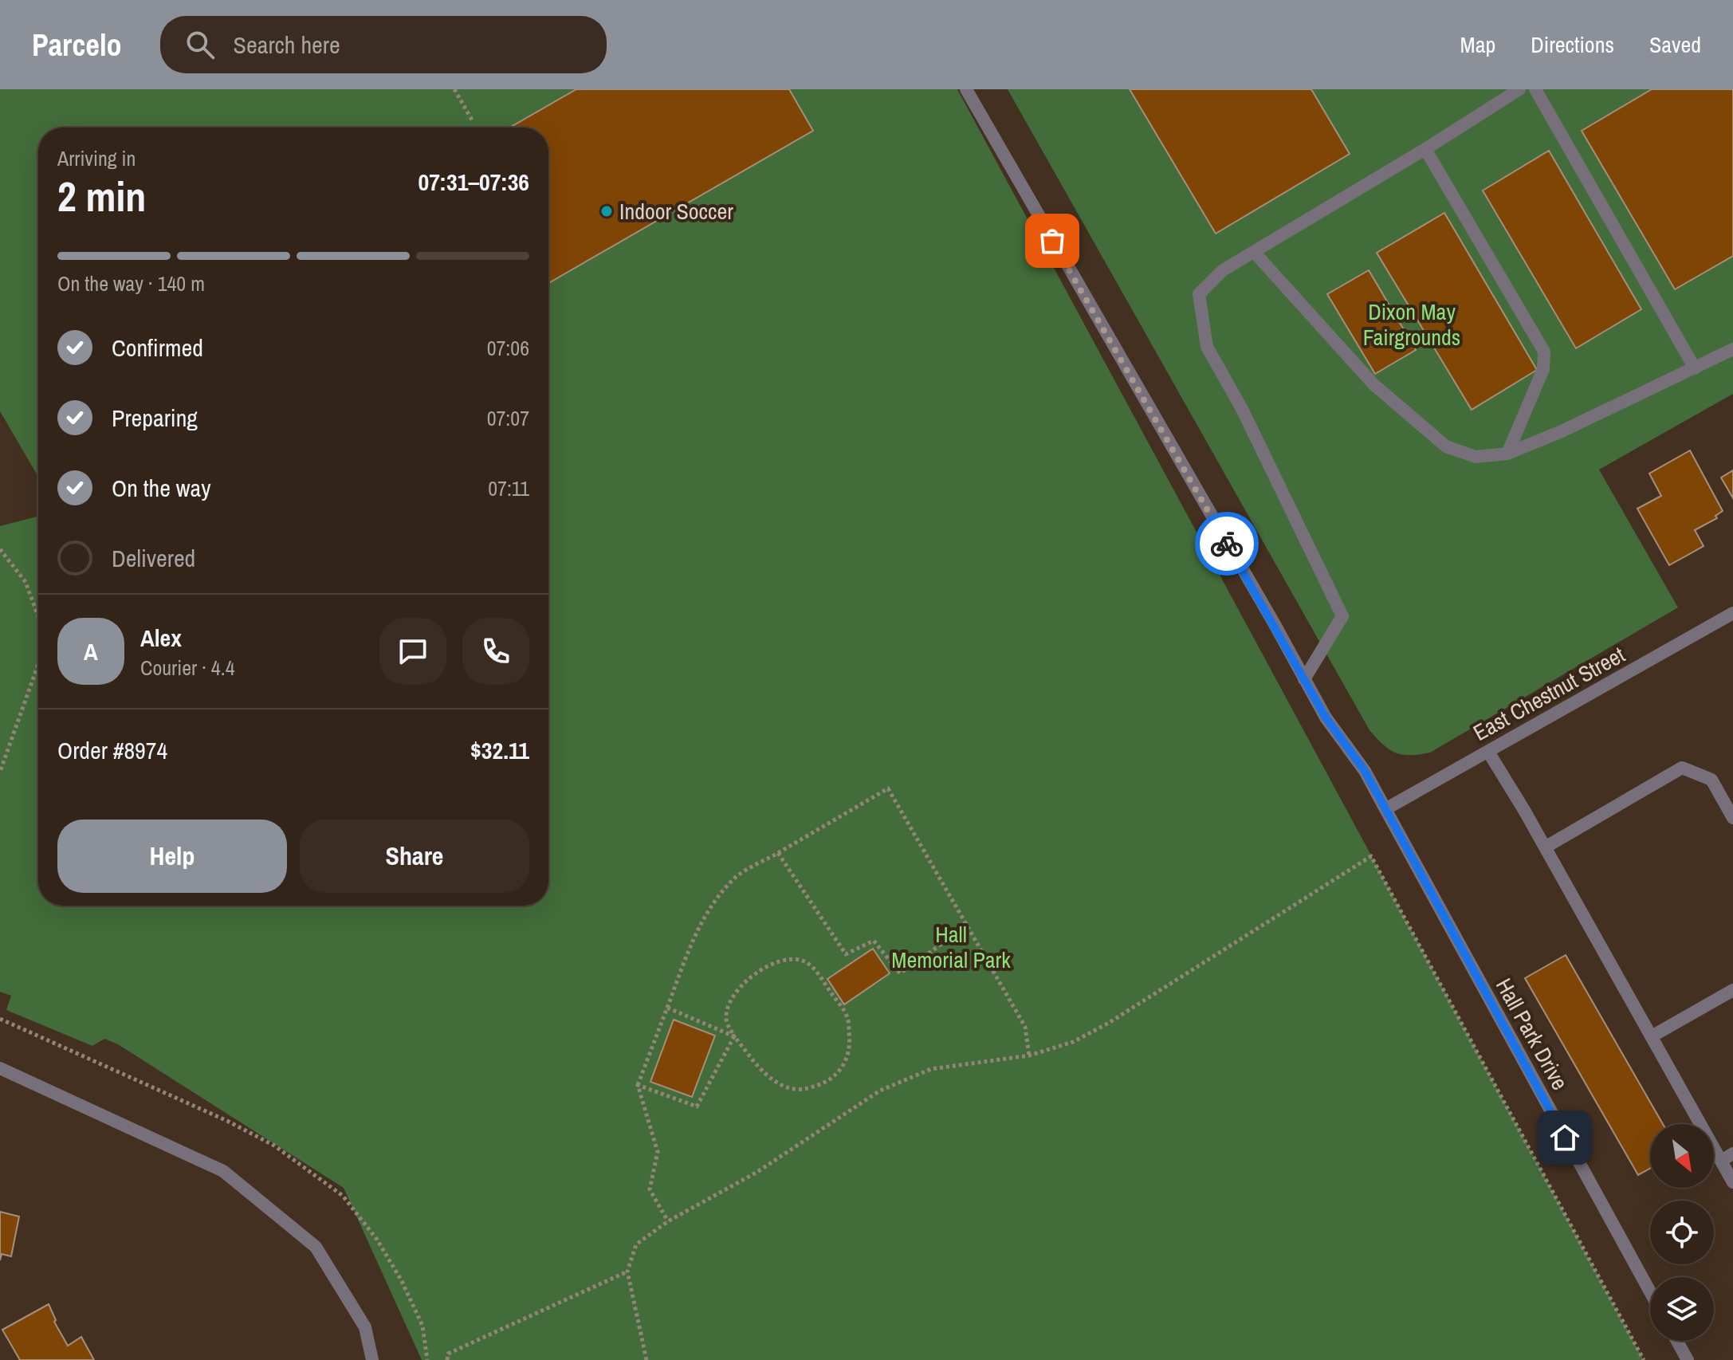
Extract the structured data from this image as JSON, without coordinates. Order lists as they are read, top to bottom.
{
  "streets": {
    "street": ["East Chestnut Street", "Hall Park Drive"]
  },
  "crossings": [
    ["East Chestnut Street", "Hall Park Drive"]
  ],
  "parks": ["Dixon May Fairgrounds", "Hall Memorial Park"],
  "places": ["Indoor Soccer"],
  "north": "bottom right",
  "page": {
    "header": "Parcelo",
    "search": "Search here",
    "nav": ["Map", "Directions", "Saved"],
    "heading": ["2 min", "Arriving in", "07:31–07:36"],
    "panel": [
      "Alex",
      "Courier · 4.4",
      "Order #8974",
      "$32.11"
    ],
    "bar": "On the way · 140 m",
    "list": [
      ["Confirmed", "07:06"],
      ["Preparing", "07:07"],
      ["On the way", "07:11"],
      "Delivered"
    ],
    "round": "A",
    "buttons": ["Help", "Share"]
  }
}
